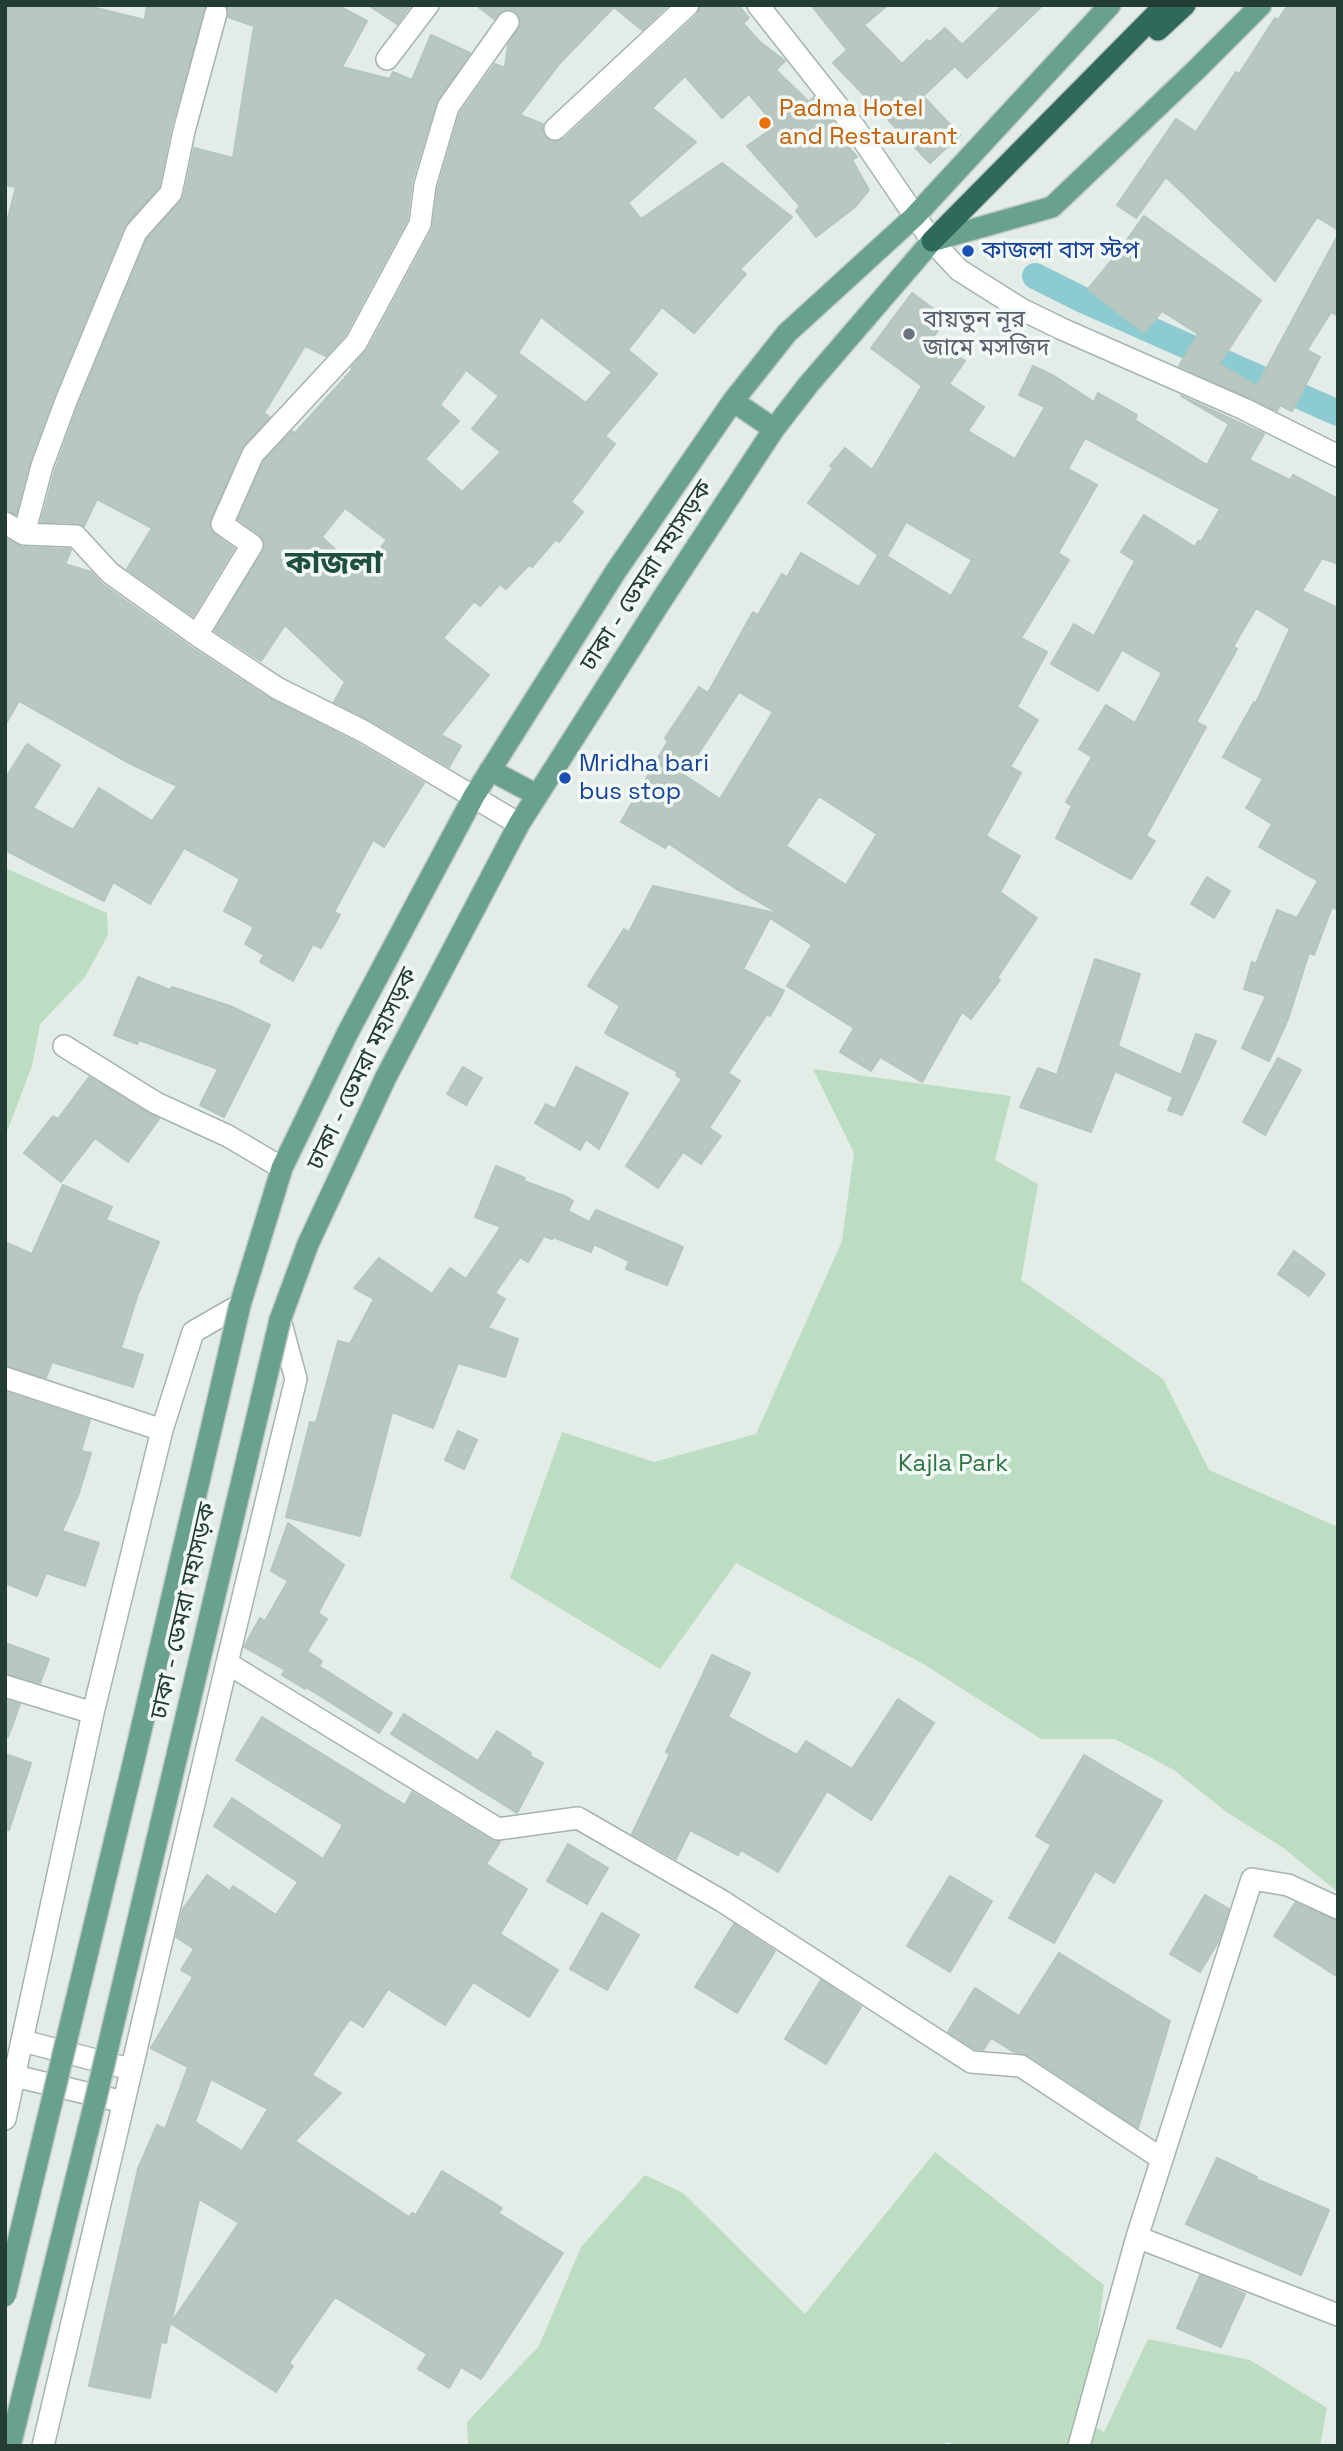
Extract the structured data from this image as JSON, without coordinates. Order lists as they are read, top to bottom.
{
  "streets": {
    "main road": ["ঢাকা - ডেমরা মহাসড়ক"]
  },
  "districts": ["কাজলা"],
  "parks": ["Kajla Park"],
  "places": [
    "Padma Hotel and Restaurant",
    "কাজলা বাস স্টপ",
    "বায়তুন নূর জামে মসজিদ",
    "Mridha bari bus stop"
  ]
}
